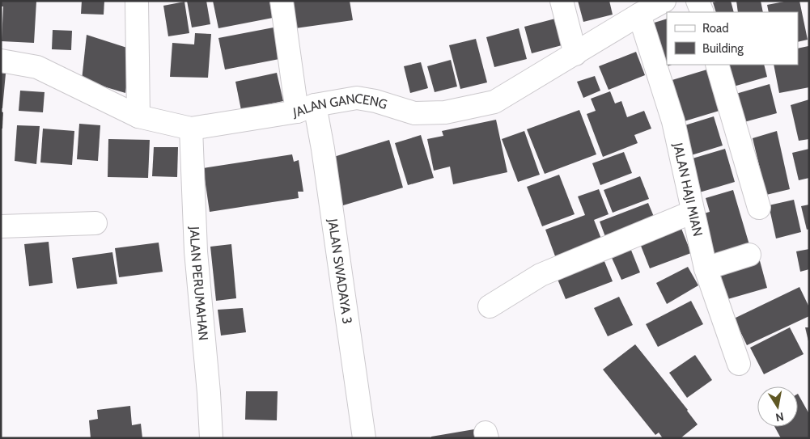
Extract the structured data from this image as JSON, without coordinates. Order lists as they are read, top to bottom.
{
  "streets": {
    "street": [
      "JALAN GANCENG",
      "JALAN HAJI MIAN",
      "JALAN SWADAYA 3",
      "JALAN PERUMAHAN"
    ]
  },
  "crossings": [
    ["JALAN GANCENG", "JALAN HAJI MIAN"],
    ["JALAN GANCENG", "JALAN SWADAYA 3"],
    ["JALAN GANCENG", "JALAN PERUMAHAN"]
  ],
  "legend": ["Road", "Building"],
  "north": "bottom"
}
